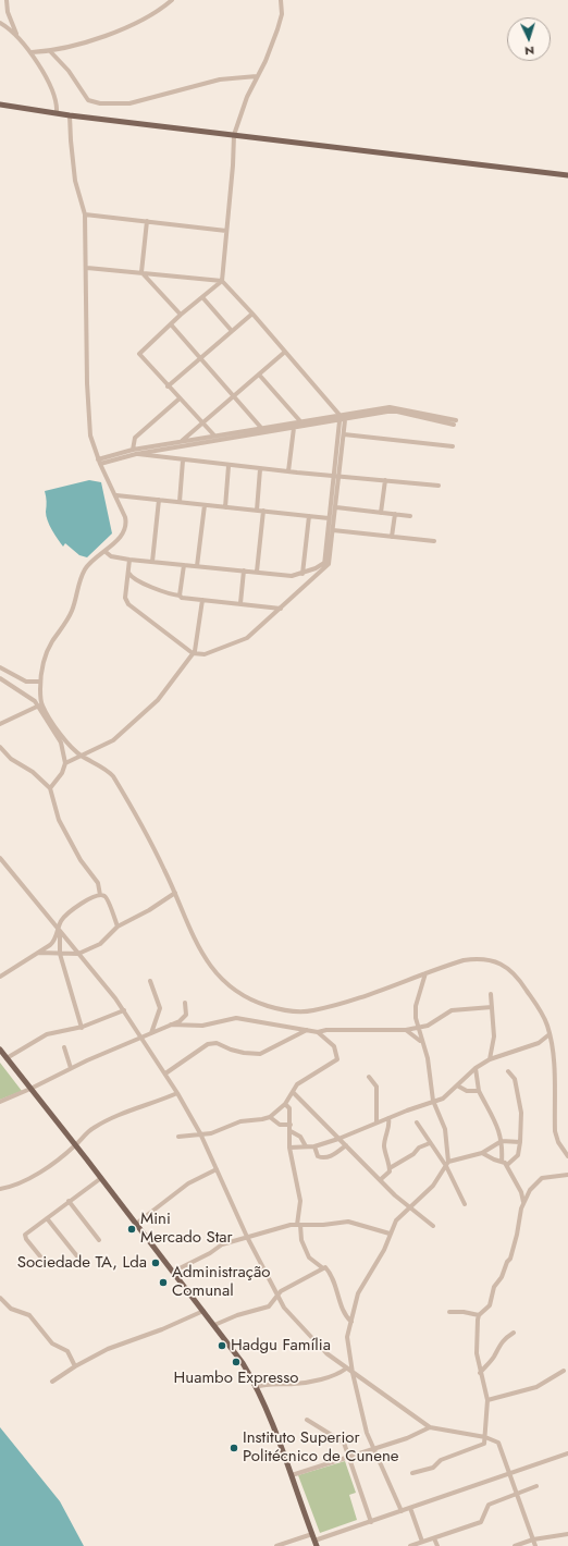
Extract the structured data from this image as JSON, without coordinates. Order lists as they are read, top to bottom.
{
  "places": [
    "Mini Mercado Star",
    "Sociedade TA, Lda",
    "Administração Comunal",
    "Hadgu Família",
    "Huambo Expresso",
    "Instituto Superior Politécnico de Cunene"
  ],
  "north": "bottom"
}
